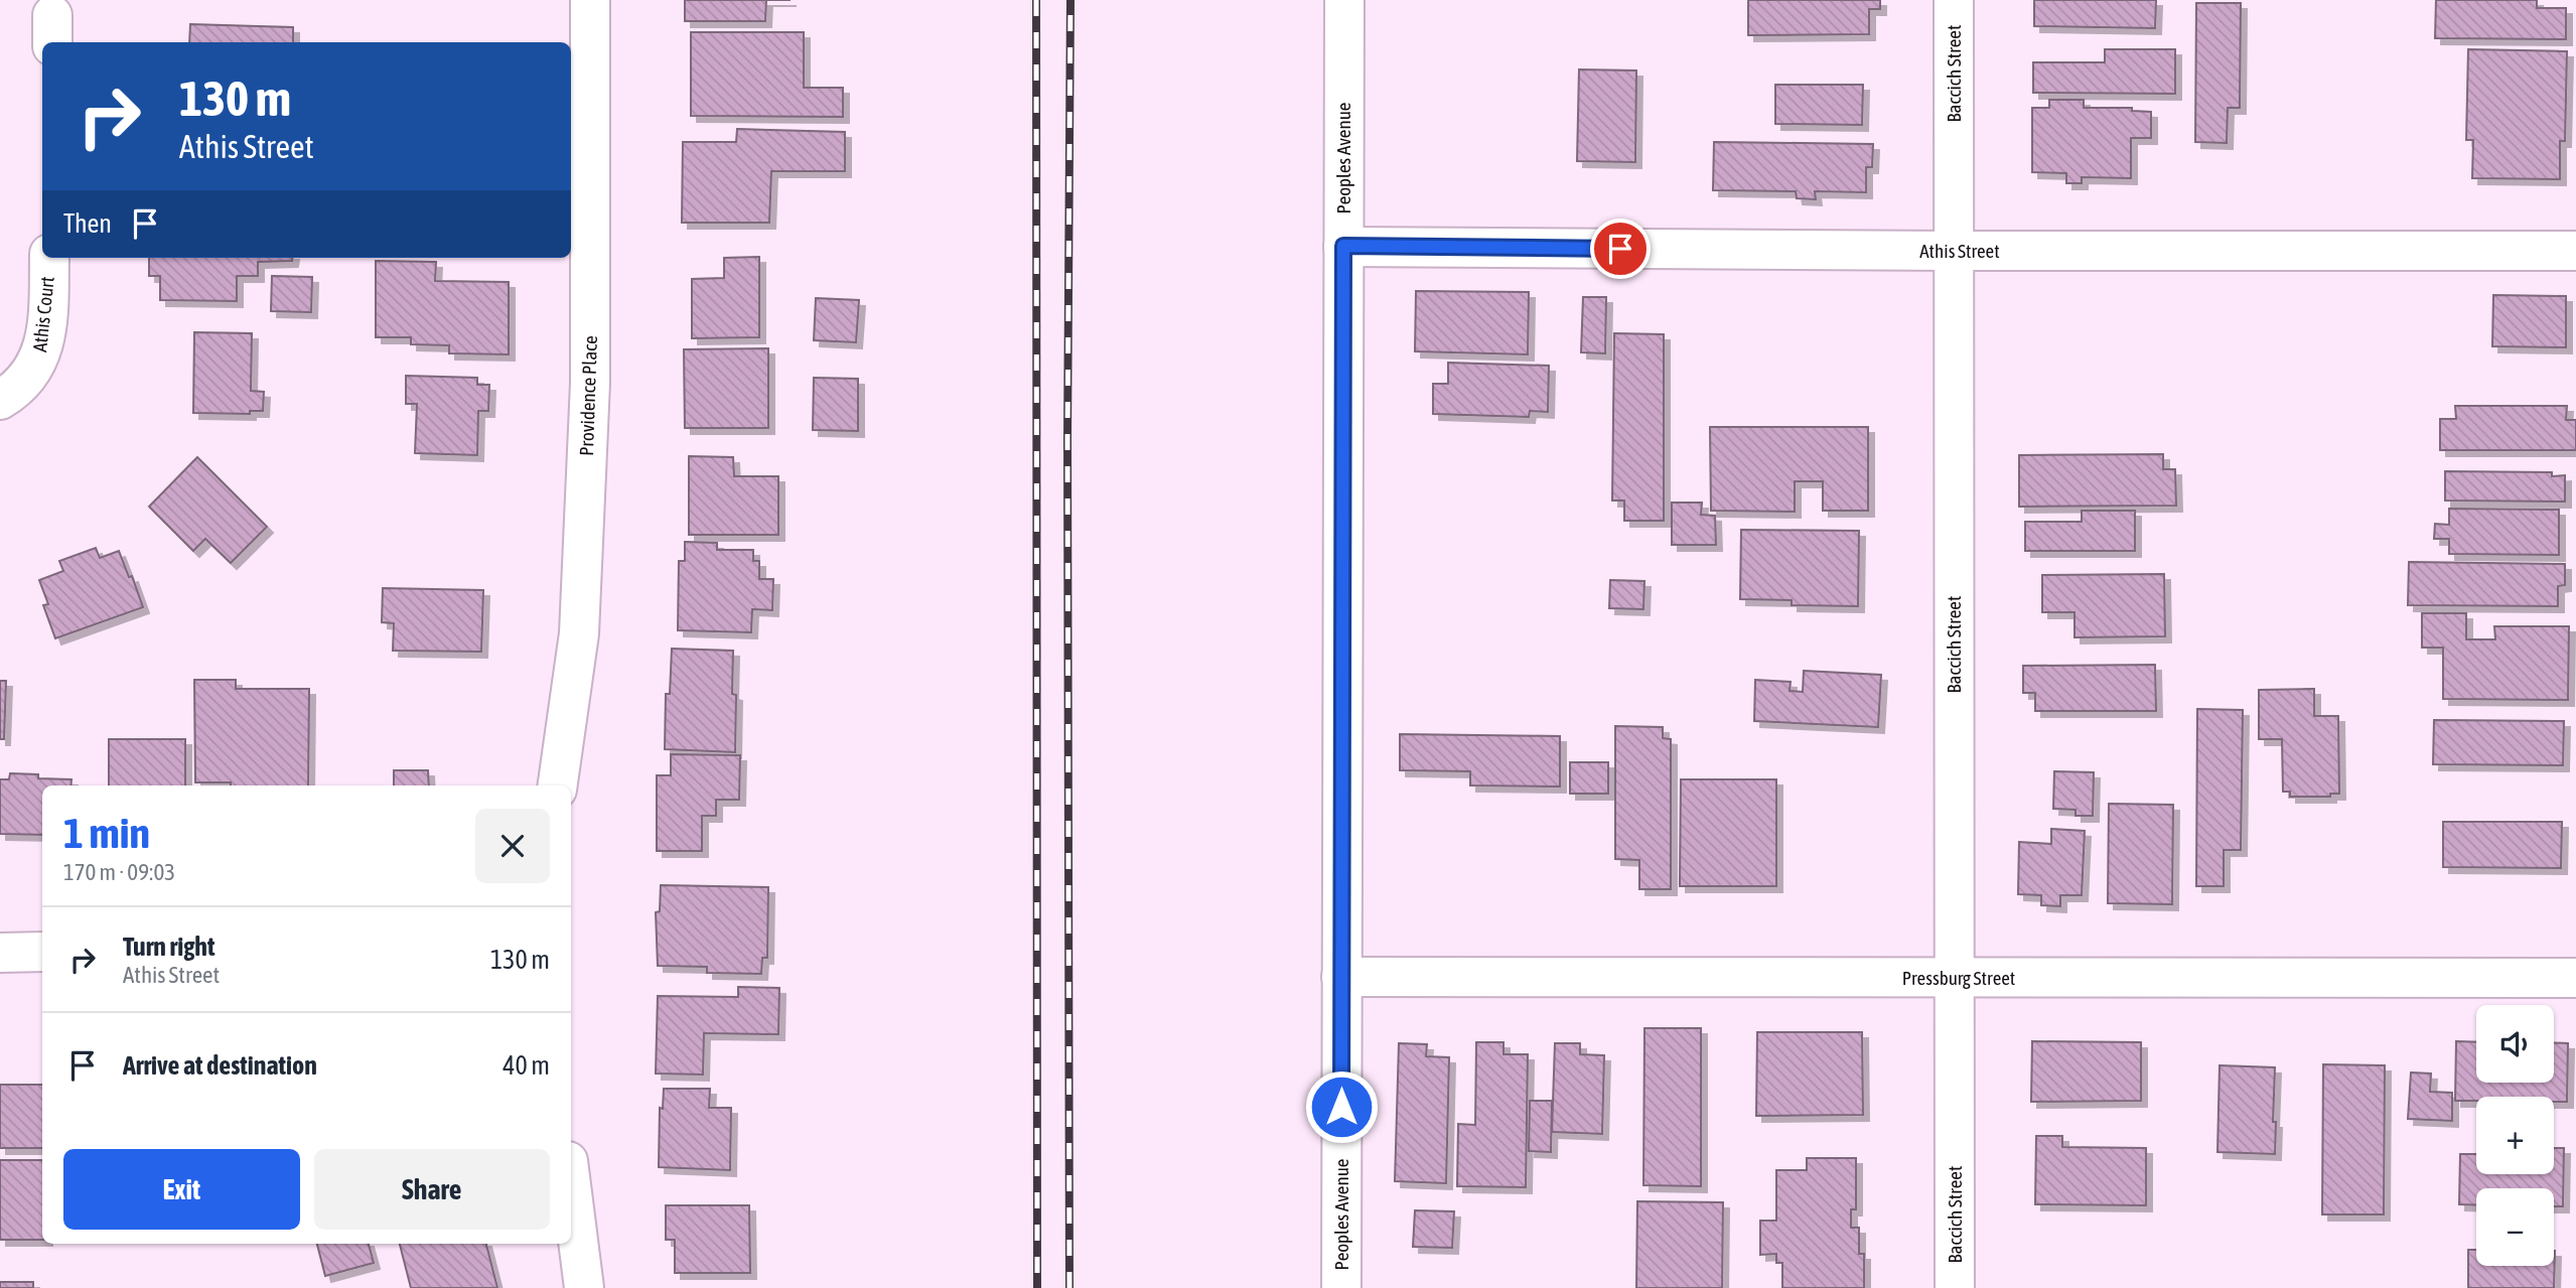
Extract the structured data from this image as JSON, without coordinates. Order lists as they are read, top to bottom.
{
  "streets": {
    "street": [
      "Baccich Street",
      "Peoples Avenue",
      "Athis Street",
      "Athis Court",
      "Providence Place",
      "Pressburg Street"
    ]
  },
  "crossings": [
    ["Baccich Street", "Athis Street"],
    ["Baccich Street", "Pressburg Street"],
    ["Peoples Avenue", "Athis Street"],
    ["Peoples Avenue", "Pressburg Street"]
  ],
  "page": {
    "turn": ["130 m", "Athis Street"],
    "then": "Then",
    "heading": ["1 min", "170 m · 09:03"],
    "list": [
      {
        "name": "Turn right",
        "note": "Athis Street",
        "value": "130 m"
      },
      {
        "name": "Arrive at destination",
        "value": "40 m"
      }
    ],
    "map_buttons": ["+", "−"],
    "buttons": ["Exit", "Share"]
  }
}
